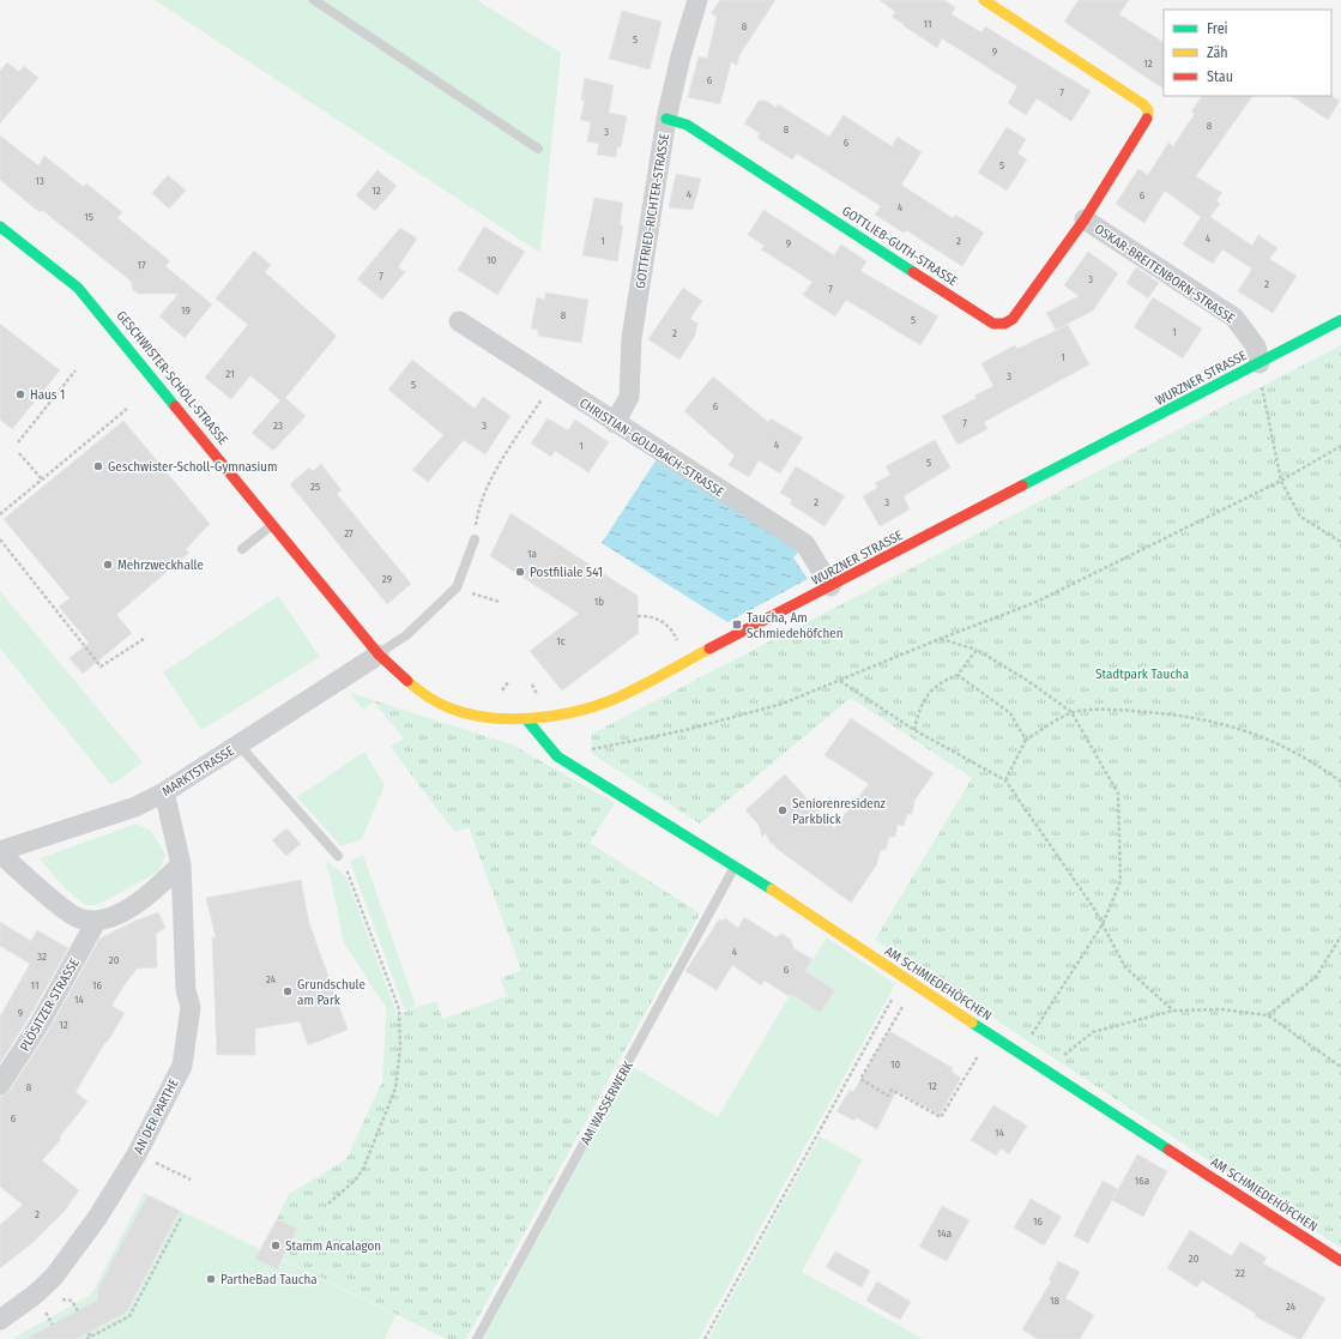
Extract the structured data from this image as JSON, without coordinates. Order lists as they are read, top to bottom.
{
  "streets": {
    "street": [
      "GOTTFRIED-RICHTER-STRASSE",
      "GOTTLIEB-GUTH-STRASSE",
      "OSKAR-BREITENBORN-STRASSE",
      "GESCHWISTER-SCHOLL-STRASSE",
      "WURZNER STRASSE",
      "CHRISTIAN-GOLDBACH-STRASSE",
      "MARKTSTRASSE",
      "AM SCHMIEDEHÖFCHEN",
      "PLÖSITZER STRASSE",
      "AN DER PARTHE"
    ],
    "lane": ["AM WASSERWERK"]
  },
  "crossings": [
    ["GOTTFRIED-RICHTER-STRASSE", "GOTTLIEB-GUTH-STRASSE"],
    ["GOTTFRIED-RICHTER-STRASSE", "CHRISTIAN-GOLDBACH-STRASSE"],
    ["GOTTLIEB-GUTH-STRASSE", "OSKAR-BREITENBORN-STRASSE"],
    ["OSKAR-BREITENBORN-STRASSE", "WURZNER STRASSE"],
    ["GESCHWISTER-SCHOLL-STRASSE", "WURZNER STRASSE"],
    ["GESCHWISTER-SCHOLL-STRASSE", "MARKTSTRASSE"],
    ["WURZNER STRASSE", "CHRISTIAN-GOLDBACH-STRASSE"],
    ["WURZNER STRASSE", "MARKTSTRASSE"],
    ["WURZNER STRASSE", "AM SCHMIEDEHÖFCHEN"],
    ["MARKTSTRASSE", "AN DER PARTHE"],
    ["AM SCHMIEDEHÖFCHEN", "AM WASSERWERK"]
  ],
  "parks": ["Stadtpark Taucha"],
  "places": {
    "other": [
      "Haus 1",
      "Geschwister-Scholl-Gymnasium",
      "Mehrzweckhalle",
      "Postfiliale 541",
      "Seniorenresidenz Parkblick",
      "Grundschule am Park",
      "Stamm Ancalagon",
      "PartheBad Taucha"
    ],
    "transit": ["Taucha, Am Schmiedehöfchen"]
  },
  "house_numbers": [
    "11",
    "8",
    "5",
    "9",
    "12",
    "6",
    "7",
    "8",
    "8",
    "3",
    "6",
    "5",
    "13",
    "12",
    "4",
    "6",
    "4",
    "15",
    "4",
    "1",
    "2",
    "9",
    "10",
    "17",
    "7",
    "3",
    "2",
    "7",
    "19",
    "8",
    "5",
    "1",
    "2",
    "1",
    "21",
    "3",
    "5",
    "6",
    "7",
    "23",
    "3",
    "4",
    "1",
    "5",
    "25",
    "2",
    "3",
    "27",
    "1a",
    "29",
    "1b",
    "1c",
    "4",
    "32",
    "20",
    "6",
    "24",
    "11",
    "16",
    "14",
    "9",
    "12",
    "10",
    "12",
    "8",
    "6",
    "14",
    "16a",
    "2",
    "16",
    "14a",
    "20",
    "22",
    "18",
    "24"
  ],
  "legend": ["Frei", "Zäh", "Stau"]
}
